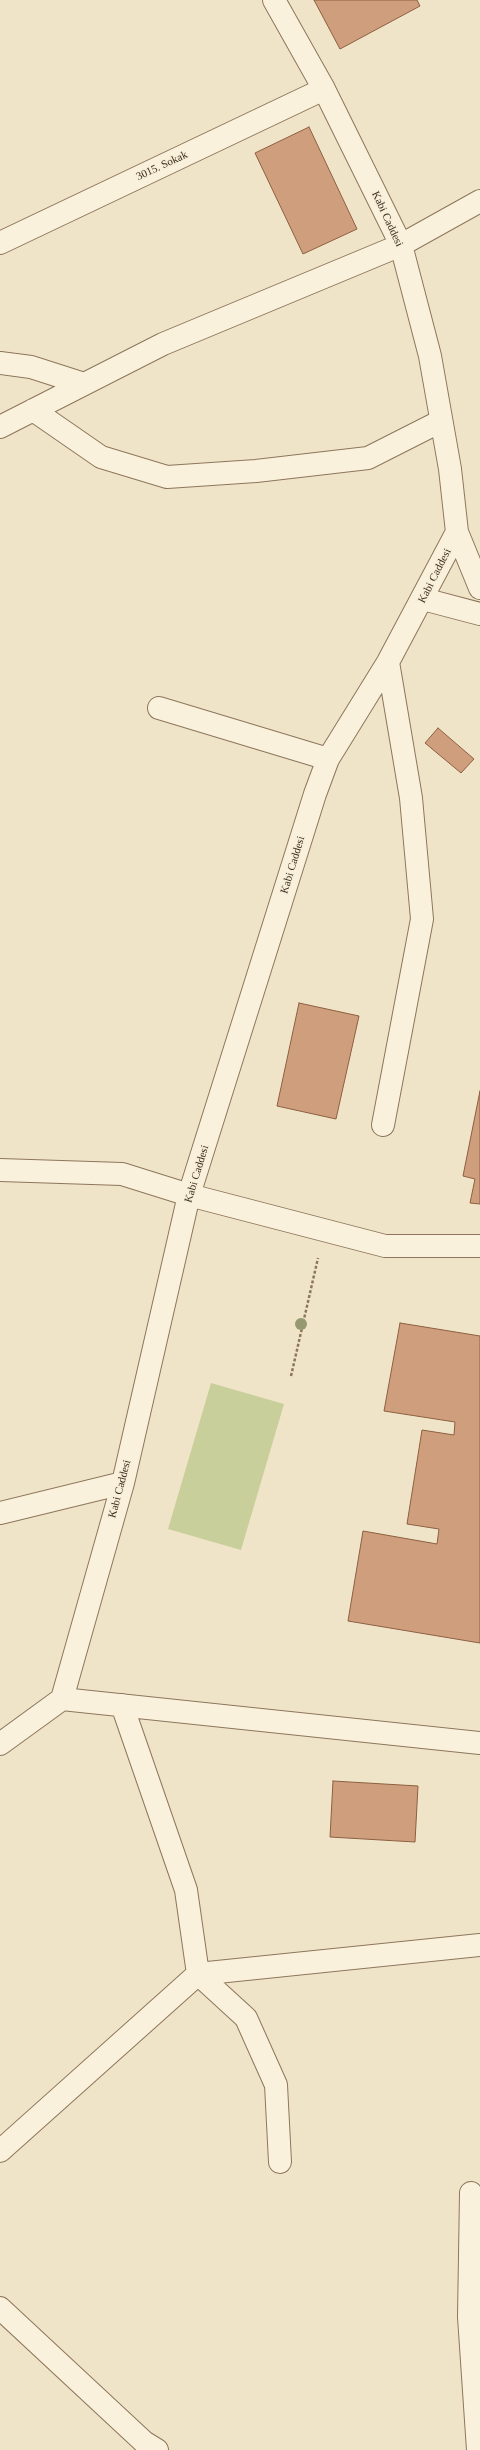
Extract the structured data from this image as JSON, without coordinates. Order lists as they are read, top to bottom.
{
  "streets": {
    "street": ["3015. Sokak", "Kabi Caddesi"]
  },
  "crossings": [
    ["3015. Sokak", "Kabi Caddesi"]
  ]
}
